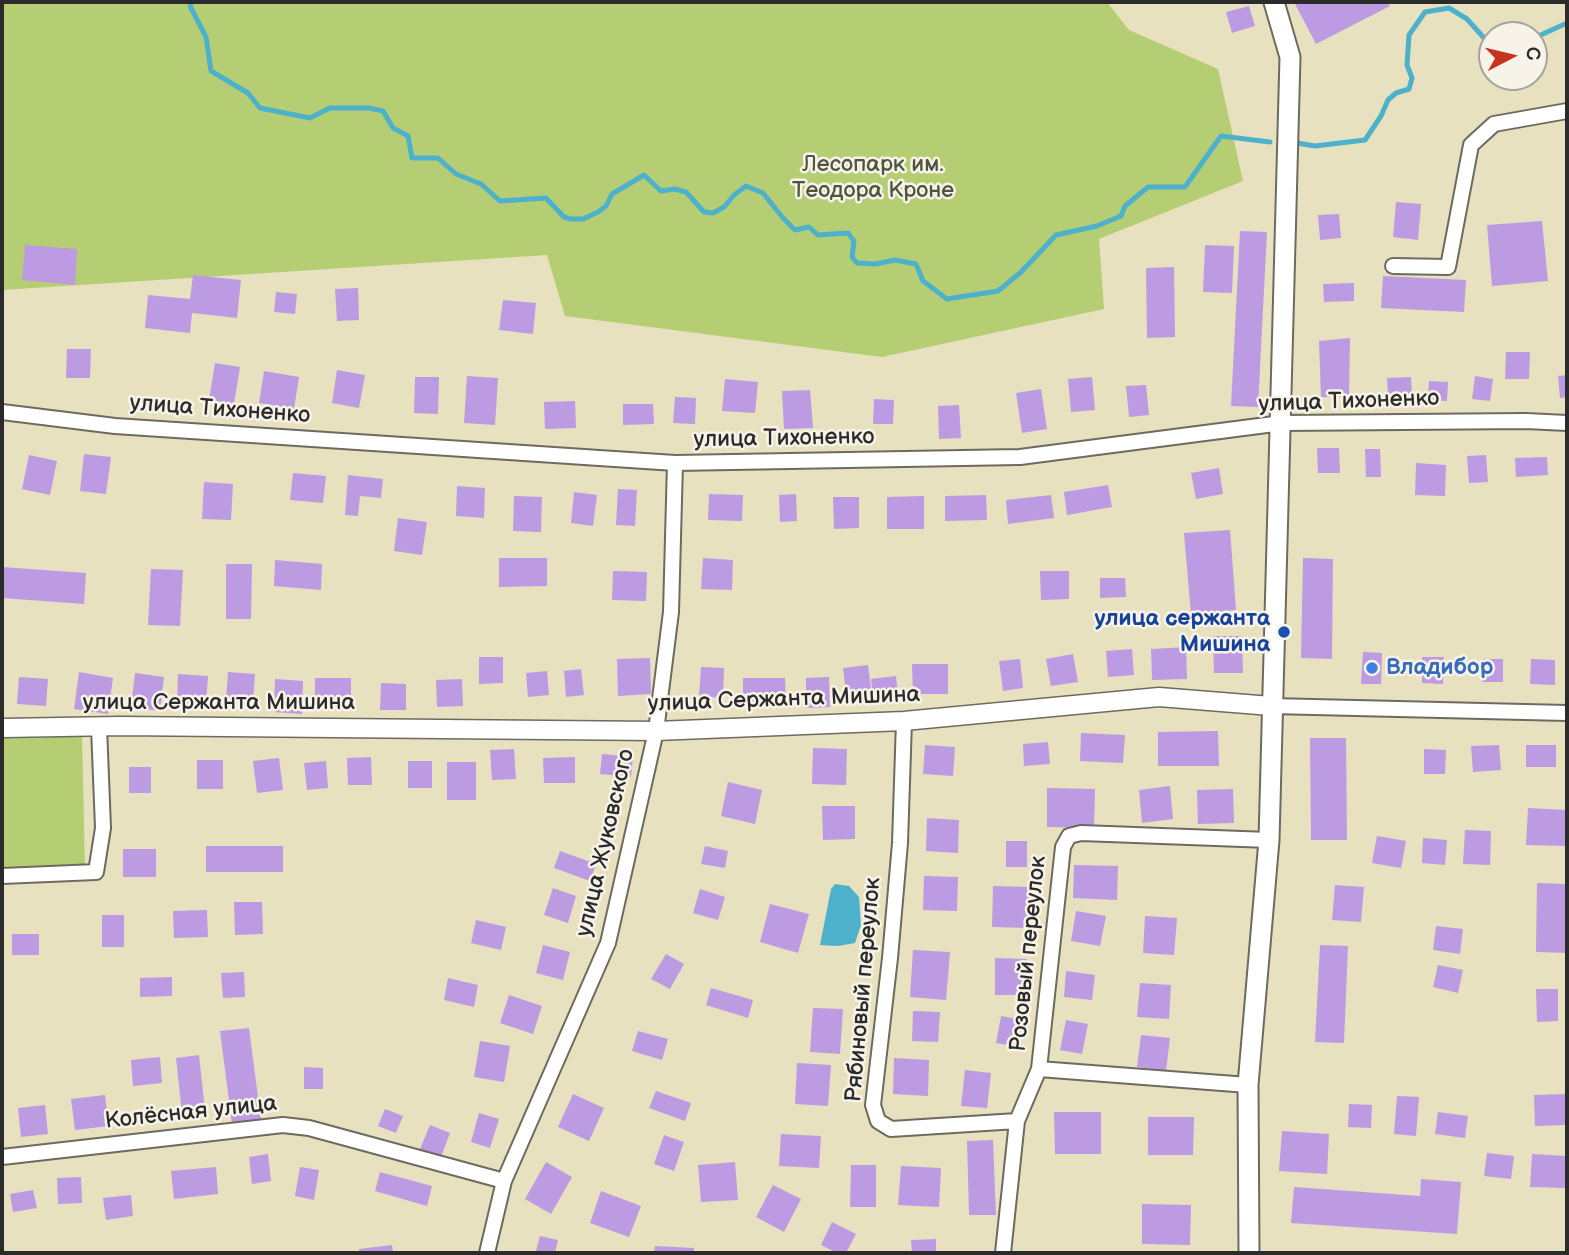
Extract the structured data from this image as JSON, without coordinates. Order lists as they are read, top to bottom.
{
  "streets": {
    "street": [
      "улица Тихоненко",
      "улица Сержанта Мишина",
      "улица Жуковского",
      "Розовый переулок",
      "Рябиновый переулок",
      "Колёсная улица"
    ]
  },
  "crossings": [
    ["улица Тихоненко", "улица Жуковского"],
    ["улица Сержанта Мишина", "улица Жуковского"],
    ["улица Сержанта Мишина", "Рябиновый переулок"],
    ["улица Жуковского", "Колёсная улица"],
    ["Розовый переулок", "Рябиновый переулок"]
  ],
  "parks": ["Лесопарк им. Теодора Кроне"],
  "places": ["улица cержанта Мишина", "Владибор"],
  "north": "right"
}
